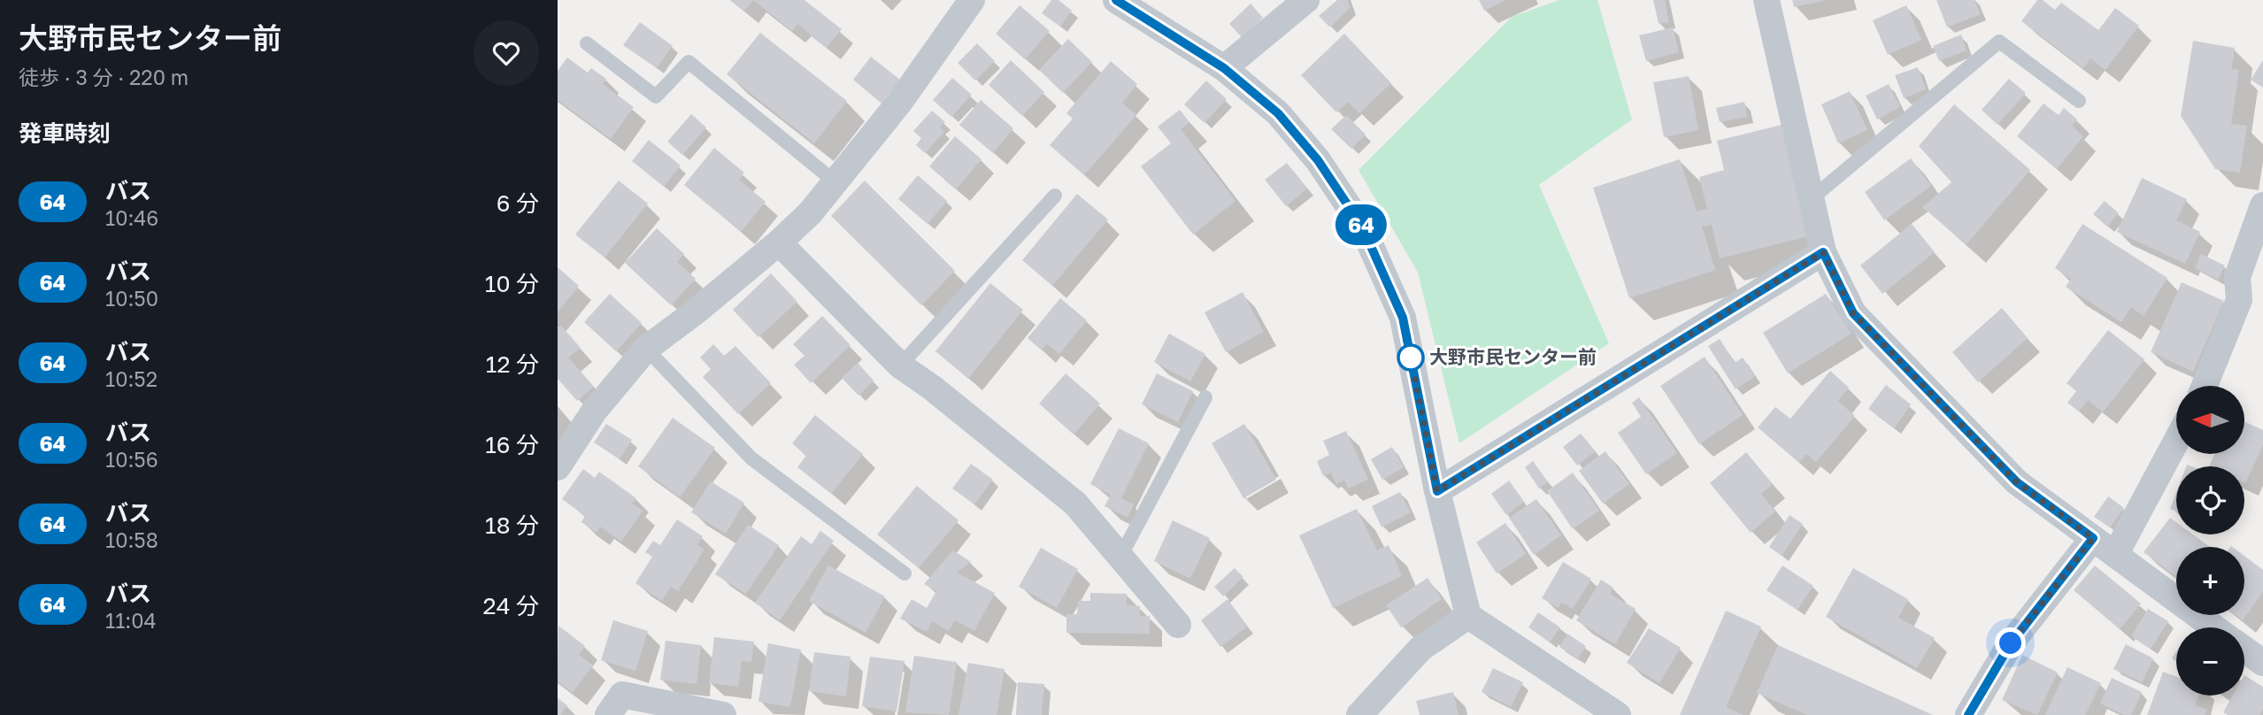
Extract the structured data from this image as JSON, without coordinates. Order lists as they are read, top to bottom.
{
  "places": ["大野市民センター前"],
  "lines": ["bus line 64"],
  "north": "left",
  "page": {
    "heading": [
      ["大野市民センター前", "徒歩 · 3 分 · 220 m"],
      "発車時刻"
    ],
    "on_map": "64",
    "list": [
      {
        "mark": "64",
        "name": "バス",
        "note": "10:46",
        "value": "6 分"
      },
      {
        "mark": "64",
        "name": "バス",
        "note": "10:50",
        "value": "10 分"
      },
      {
        "mark": "64",
        "name": "バス",
        "note": "10:52",
        "value": "12 分"
      },
      {
        "mark": "64",
        "name": "バス",
        "note": "10:56",
        "value": "16 分"
      },
      {
        "mark": "64",
        "name": "バス",
        "note": "10:58",
        "value": "18 分"
      },
      {
        "mark": "64",
        "name": "バス",
        "note": "11:04",
        "value": "24 分"
      }
    ],
    "map_buttons": ["+", "−"]
  }
}
